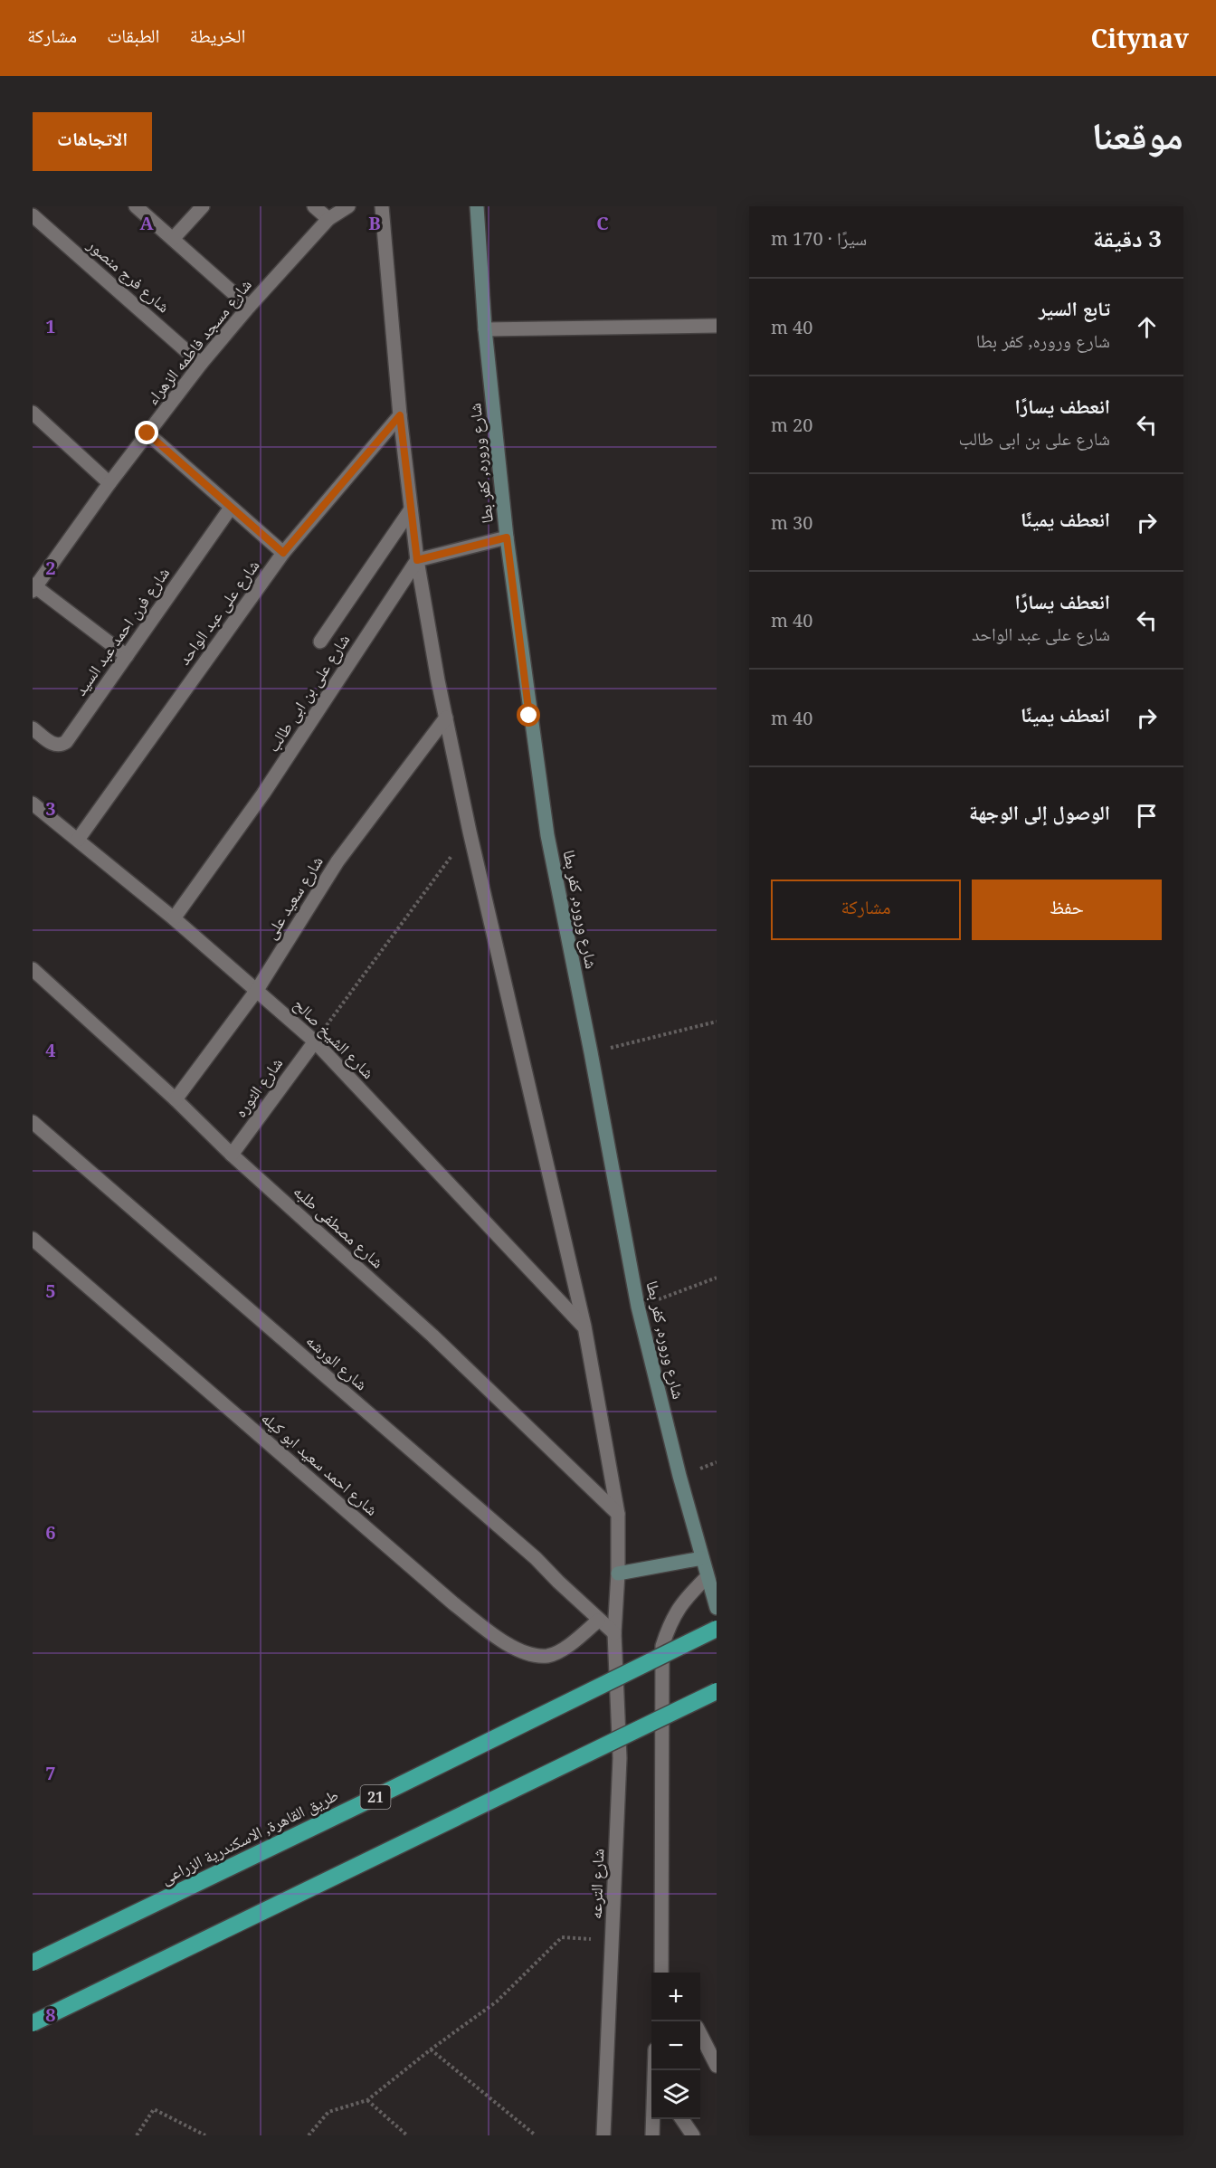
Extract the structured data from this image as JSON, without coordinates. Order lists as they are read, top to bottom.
{
  "streets": {
    "highway": ["21", "طريق القاهرة, الاسكندرية الزراعى"],
    "street": [
      "شارع فرج منصور",
      "شارع مسجد فاطمه الزهراء",
      "شارع وروره, كفر بطا",
      "شارع على عبد الواحد",
      "شارع فرن احمد عبد السيد",
      "شارع على بن ابى طالب",
      "شارع سعيد على",
      "شارع الشيخ صالح",
      "شارع الثوره",
      "شارع مصطفى طلبه",
      "شارع الورشه",
      "شارع احمد سعيد ابو كيله",
      "شارع الترعه"
    ]
  },
  "crossings": [
    ["شارع فرج منصور", "شارع مسجد فاطمه الزهراء"],
    ["شارع على عبد الواحد", "شارع الشيخ صالح"],
    ["شارع على عبد الواحد", "شارع الترعه"],
    ["شارع على بن ابى طالب", "شارع الشيخ صالح"],
    ["شارع على بن ابى طالب", "شارع الترعه"],
    ["شارع سعيد على", "شارع الشيخ صالح"],
    ["شارع سعيد على", "شارع مصطفى طلبه"],
    ["شارع سعيد على", "شارع الترعه"],
    ["شارع الشيخ صالح", "شارع الثوره"],
    ["شارع الشيخ صالح", "شارع الترعه"],
    ["شارع الثوره", "شارع مصطفى طلبه"],
    ["شارع مصطفى طلبه", "شارع الترعه"],
    ["شارع الورشه", "شارع احمد سعيد ابو كيله"],
    ["شارع الورشه", "شارع الترعه"]
  ],
  "page": {
    "header": "Citynav",
    "nav": ["الخريطة", "الطبقات", "مشاركة"],
    "title": "موقعنا",
    "buttons": [
      "الاتجاهات",
      ["حفظ", "مشاركة"]
    ],
    "heading": ["3 دقيقة", "سيرًا · 170 m"],
    "list": [
      ["تابع السير", "شارع وروره, كفر بطا", "40 m"],
      ["انعطف يسارًا", "شارع على بن ابى طالب", "20 m"],
      ["انعطف يمينًا", "30 m"],
      ["انعطف يسارًا", "شارع على عبد الواحد", "40 m"],
      ["انعطف يمينًا", "40 m"],
      "الوصول إلى الوجهة"
    ],
    "map_buttons": ["+", "−"]
  },
  "grid": {
    "columns": ["A", "B", "C"],
    "rows": [
      "1",
      "2",
      "3",
      "4",
      "5",
      "6",
      "7",
      "8"
    ]
  }
}
